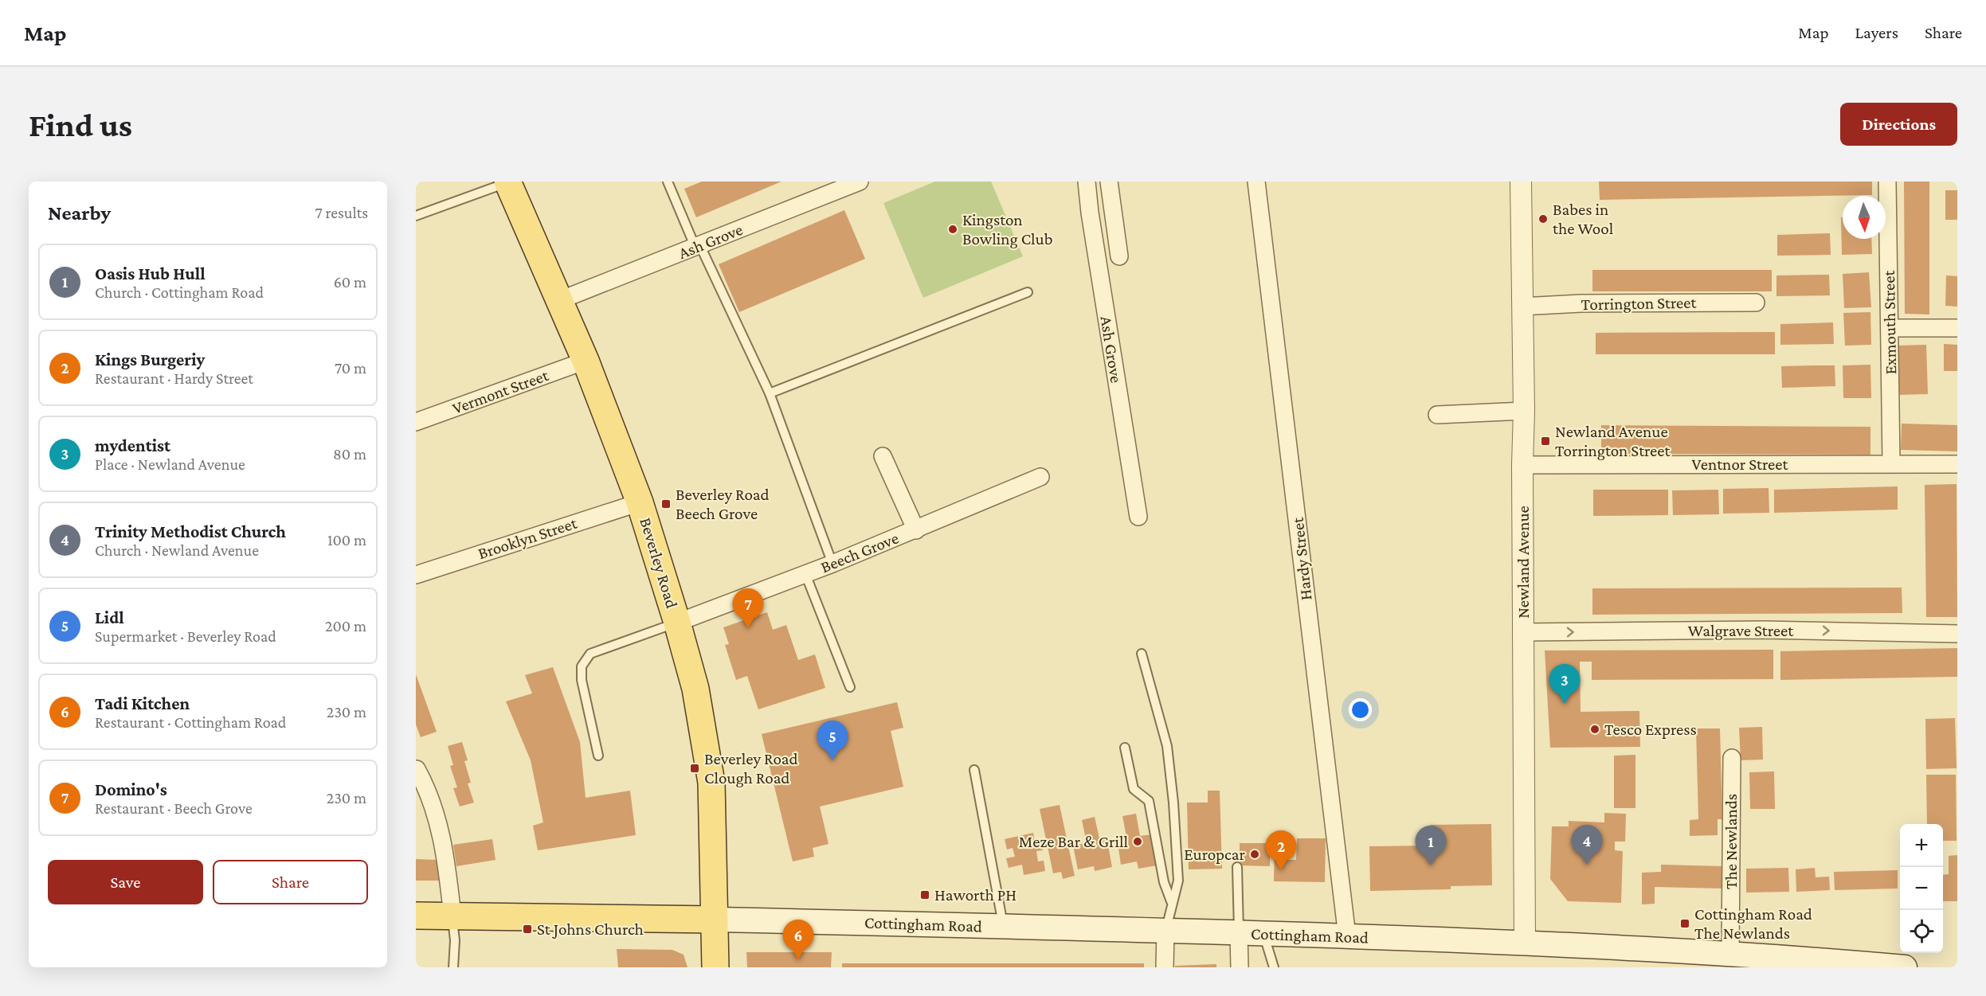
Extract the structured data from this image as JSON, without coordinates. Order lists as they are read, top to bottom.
{
  "streets": {
    "main road": ["Beverley Road", "Cottingham Road"],
    "street": [
      "Ash Grove",
      "Torrington Street",
      "Exmouth Street",
      "Vermont Street",
      "Ventnor Street",
      "Brooklyn Street",
      "Beech Grove",
      "Hardy Street",
      "Newland Avenue",
      "Walgrave Street",
      "The Newlands"
    ]
  },
  "crossings": [
    ["Ash Grove", "Beverley Road"],
    ["Torrington Street", "Newland Avenue"],
    ["Exmouth Street", "Ventnor Street"],
    ["Vermont Street", "Beverley Road"],
    ["Ventnor Street", "Newland Avenue"],
    ["Brooklyn Street", "Beverley Road"],
    ["Beech Grove", "Beverley Road"],
    ["Hardy Street", "Cottingham Road"],
    ["Newland Avenue", "Walgrave Street"],
    ["Newland Avenue", "Cottingham Road"],
    ["Beverley Road", "Cottingham Road"],
    ["The Newlands", "Cottingham Road"]
  ],
  "one_way": ["Walgrave Street"],
  "places": {
    "other": [
      "Babes in the Wool",
      "Kingston Bowling Club",
      "Tesco Express",
      "Meze Bar & Grill",
      "Europcar"
    ],
    "transit": [
      "Newland Avenue Torrington Street",
      "Beverley Road Beech Grove",
      "Beverley Road Clough Road",
      "Haworth PH",
      "Cottingham Road The Newlands",
      "St Johns Church"
    ]
  },
  "north": "bottom",
  "page": {
    "header": "Map",
    "nav": ["Map", "Layers", "Share"],
    "buttons": [
      "Directions",
      ["Save", "Share"]
    ],
    "title": "Find us",
    "heading": ["Nearby", "7 results"],
    "list": [
      {
        "mark": "1",
        "name": "Oasis Hub Hull",
        "note": "Church · Cottingham Road",
        "value": "60 m"
      },
      {
        "mark": "2",
        "name": "Kings Burgeriy",
        "note": "Restaurant · Hardy Street",
        "value": "70 m"
      },
      {
        "mark": "3",
        "name": "mydentist",
        "note": "Place · Newland Avenue",
        "value": "80 m"
      },
      {
        "mark": "4",
        "name": "Trinity Methodist Church",
        "note": "Church · Newland Avenue",
        "value": "100 m"
      },
      {
        "mark": "5",
        "name": "Lidl",
        "note": "Supermarket · Beverley Road",
        "value": "200 m"
      },
      {
        "mark": "6",
        "name": "Tadi Kitchen",
        "note": "Restaurant · Cottingham Road",
        "value": "230 m"
      },
      {
        "mark": "7",
        "name": "Domino's",
        "note": "Restaurant · Beech Grove",
        "value": "230 m"
      }
    ],
    "pins": [
      "7",
      "3",
      "5",
      "4",
      "1",
      "2",
      "6"
    ],
    "map_buttons": ["+", "−"]
  }
}
